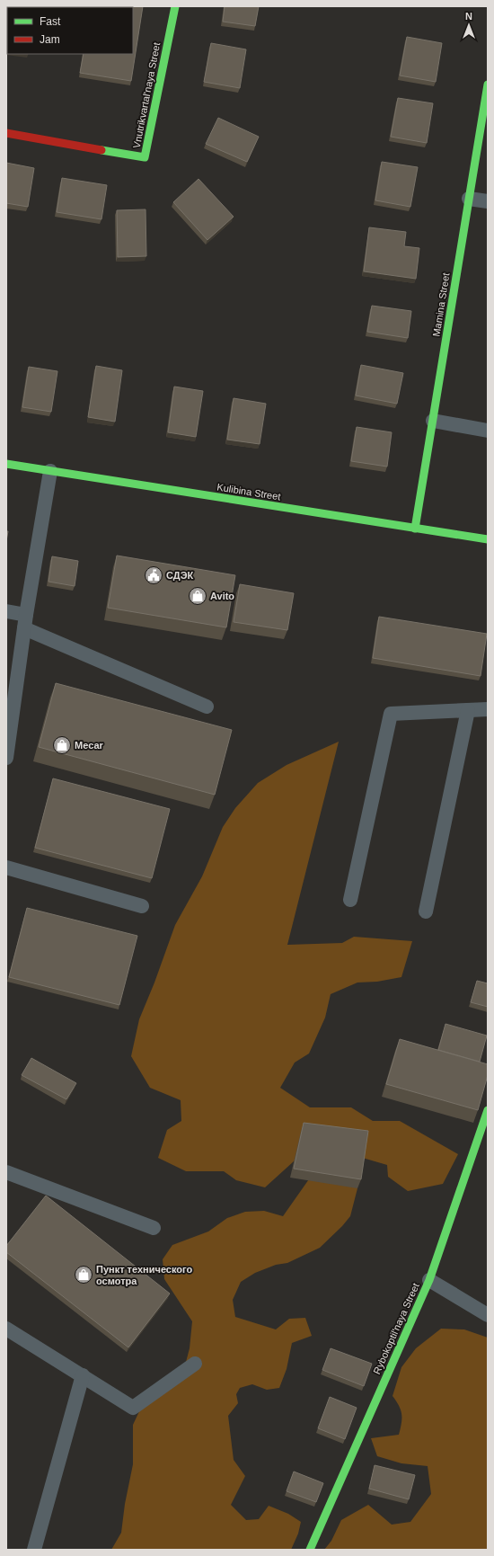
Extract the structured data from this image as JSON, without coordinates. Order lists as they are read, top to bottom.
{
  "streets": {
    "street": [
      "Vnutrikvartal'naya Street",
      "Mamina Street",
      "Kulibina Street",
      "Rybokoptil'naya Street"
    ]
  },
  "crossings": [
    ["Mamina Street", "Kulibina Street"]
  ],
  "places": {
    "public building": ["СДЭК"],
    "shop": ["Avito", "Mecar", "Пункт технического осмотра"]
  },
  "legend": ["Fast", "Jam"],
  "north": "top"
}
